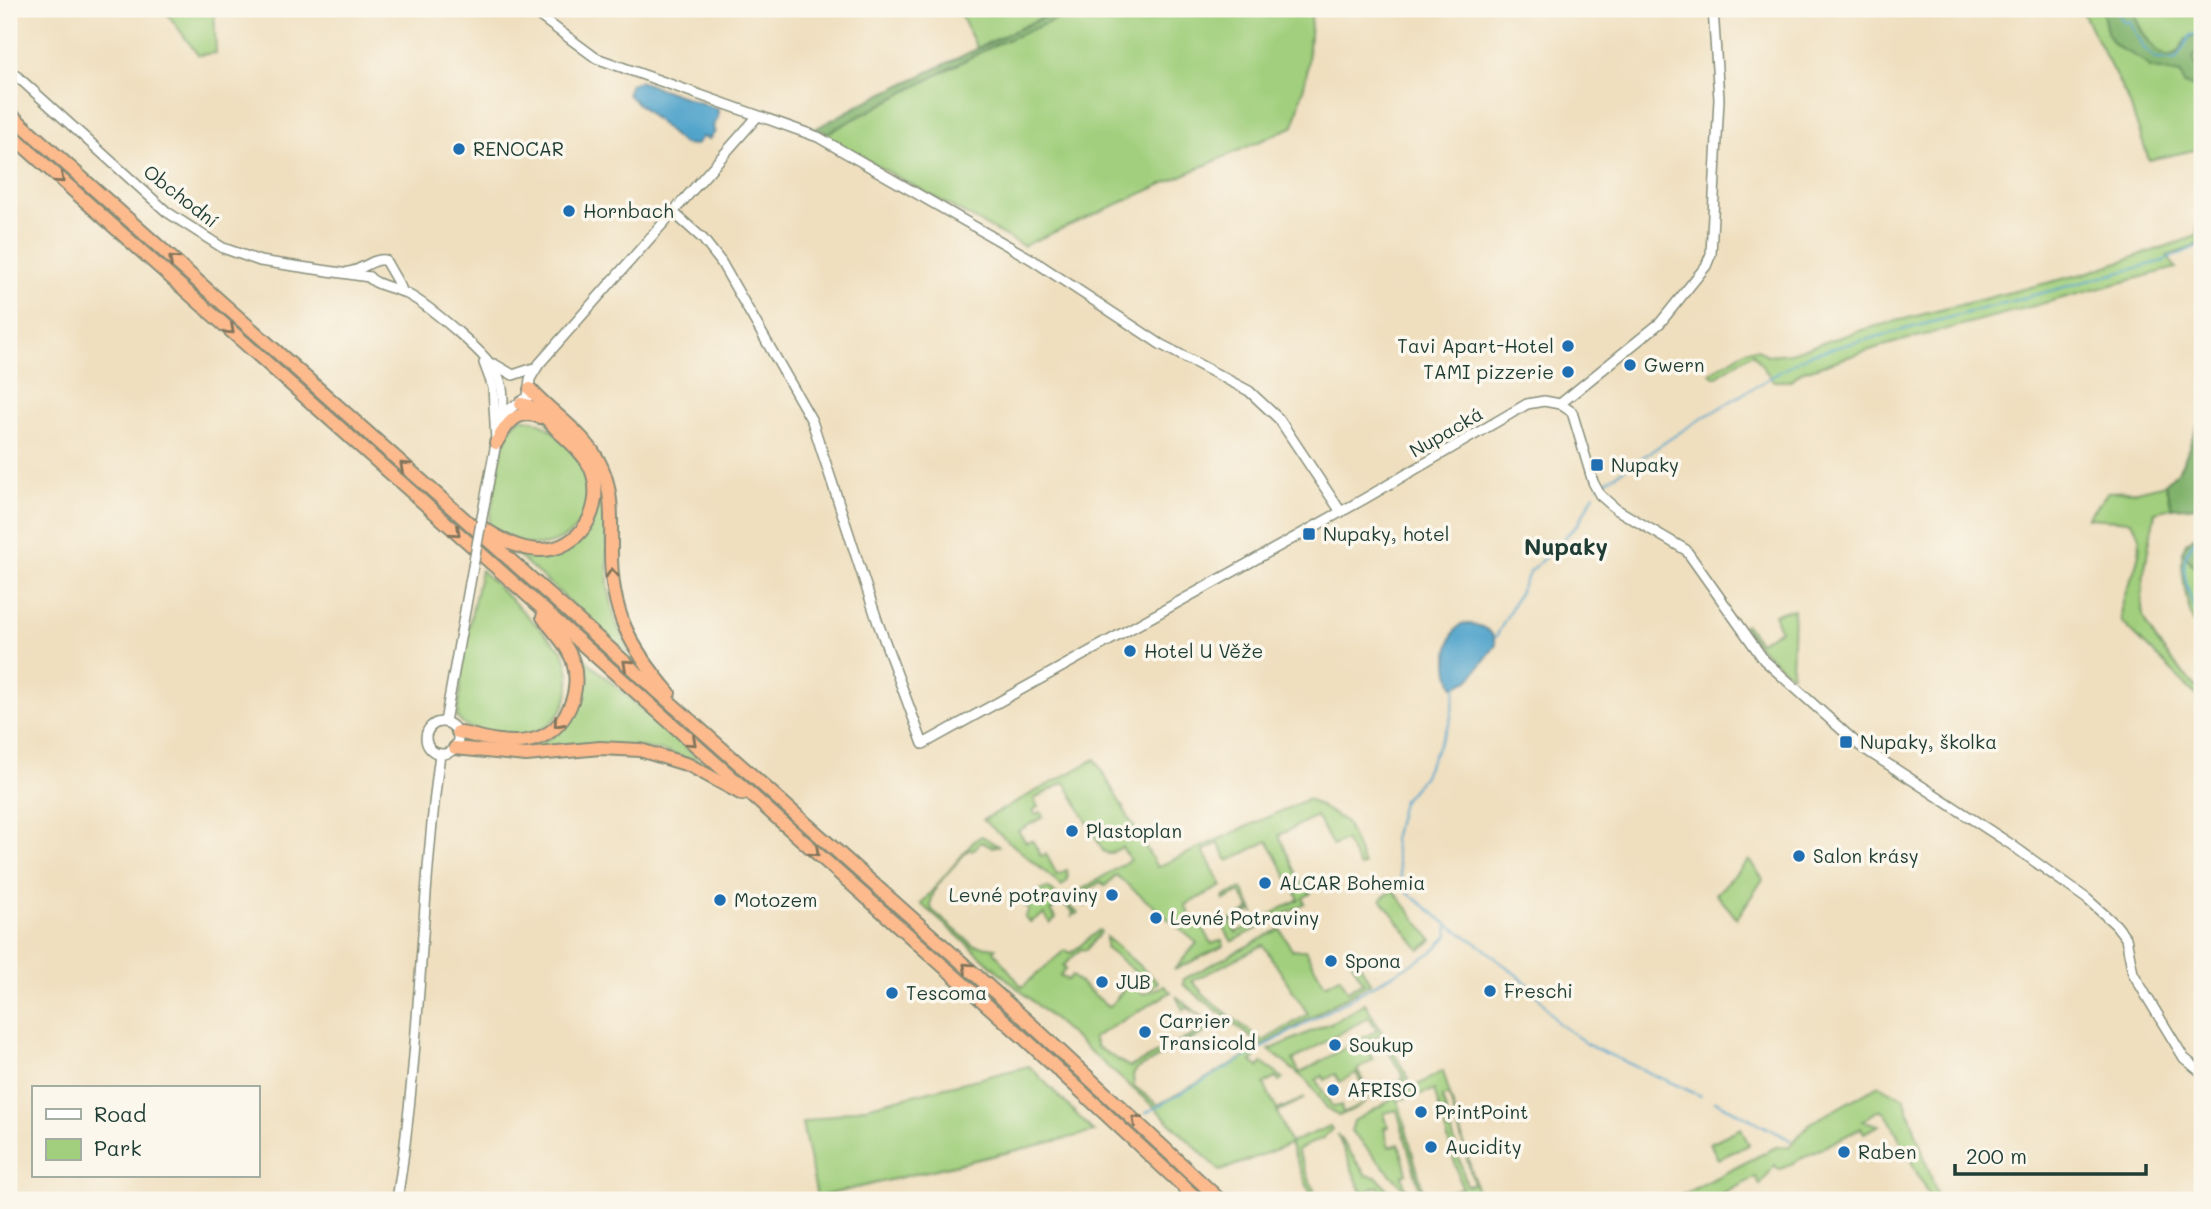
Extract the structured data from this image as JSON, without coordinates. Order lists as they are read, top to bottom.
{
  "streets": {
    "street": ["Obchodní", "Nupacká"]
  },
  "districts": ["Nupaky"],
  "places": {
    "other": [
      "RENOCAR",
      "Hornbach",
      "Tavi Apart-Hotel",
      "Gwern",
      "TAMI pizzerie",
      "Hotel U Věže",
      "Plastoplan",
      "Salon krásy",
      "ALCAR Bohemia",
      "Levné potraviny",
      "Motozem",
      "Levné Potraviny",
      "Spona",
      "JUB",
      "Freschi",
      "Tescoma",
      "Carrier Transicold",
      "Soukup",
      "AFRISO",
      "PrintPoint",
      "Aucidity",
      "Raben"
    ],
    "transit": ["Nupaky", "Nupaky, hotel", "Nupaky, školka"]
  },
  "legend": ["Road", "Park"],
  "scale_bar": "200 m"
}
